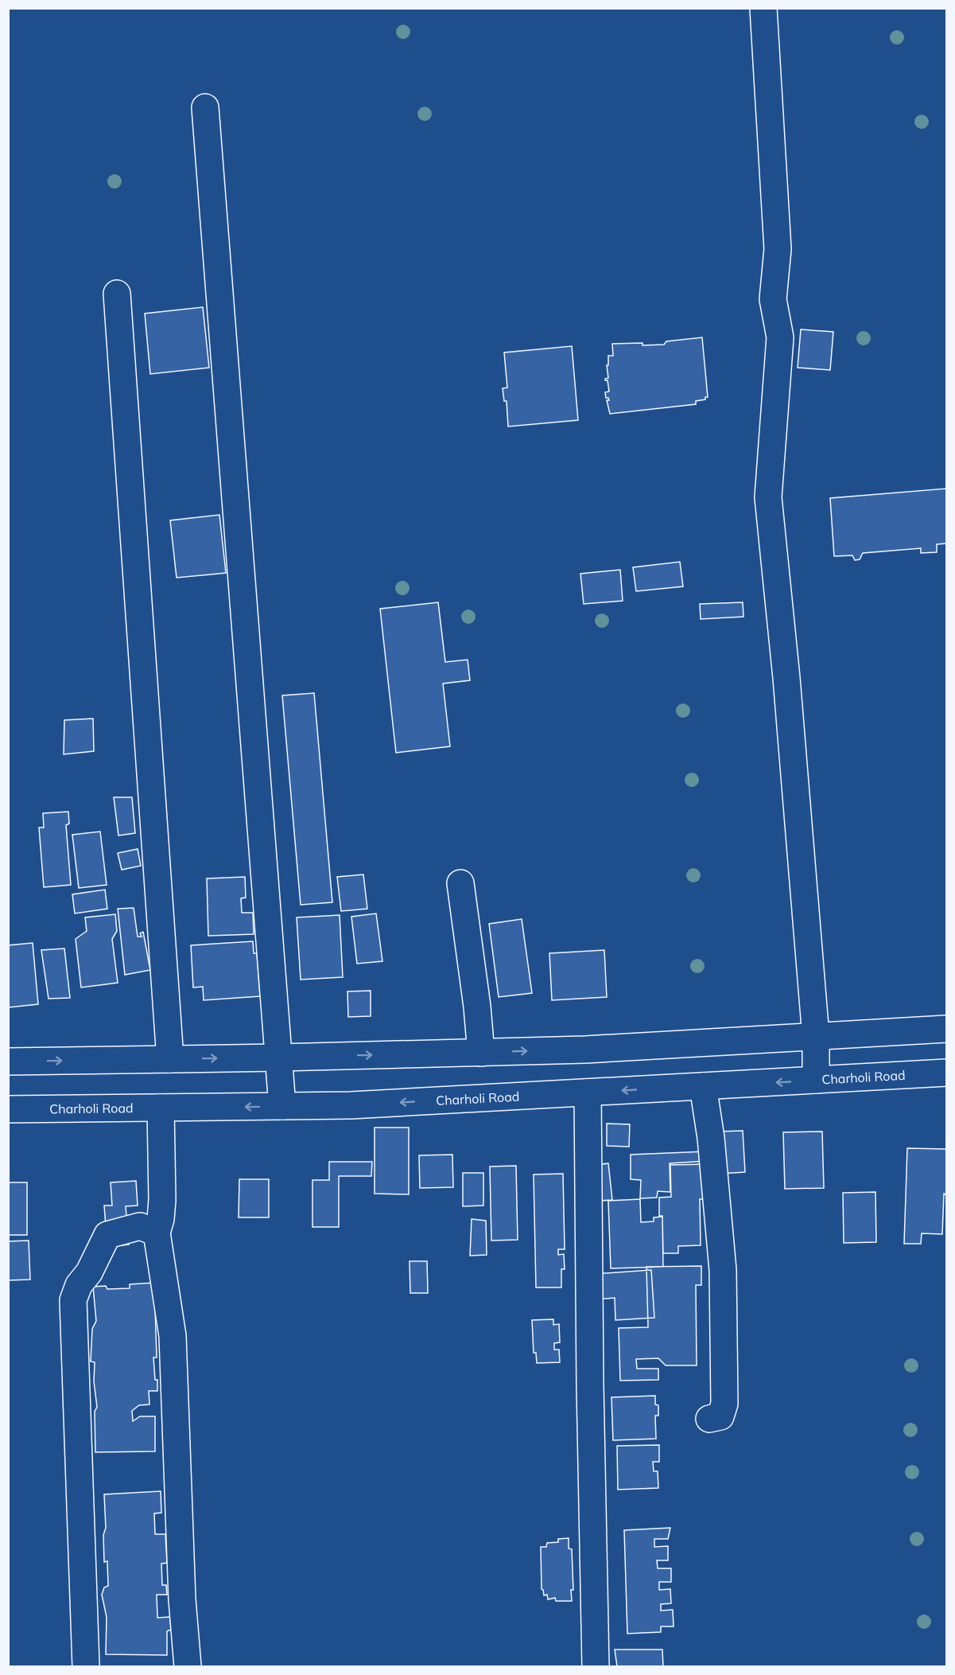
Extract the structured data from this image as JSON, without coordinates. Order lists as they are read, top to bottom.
{
  "streets": {
    "street": ["Charholi Road"]
  }
}
